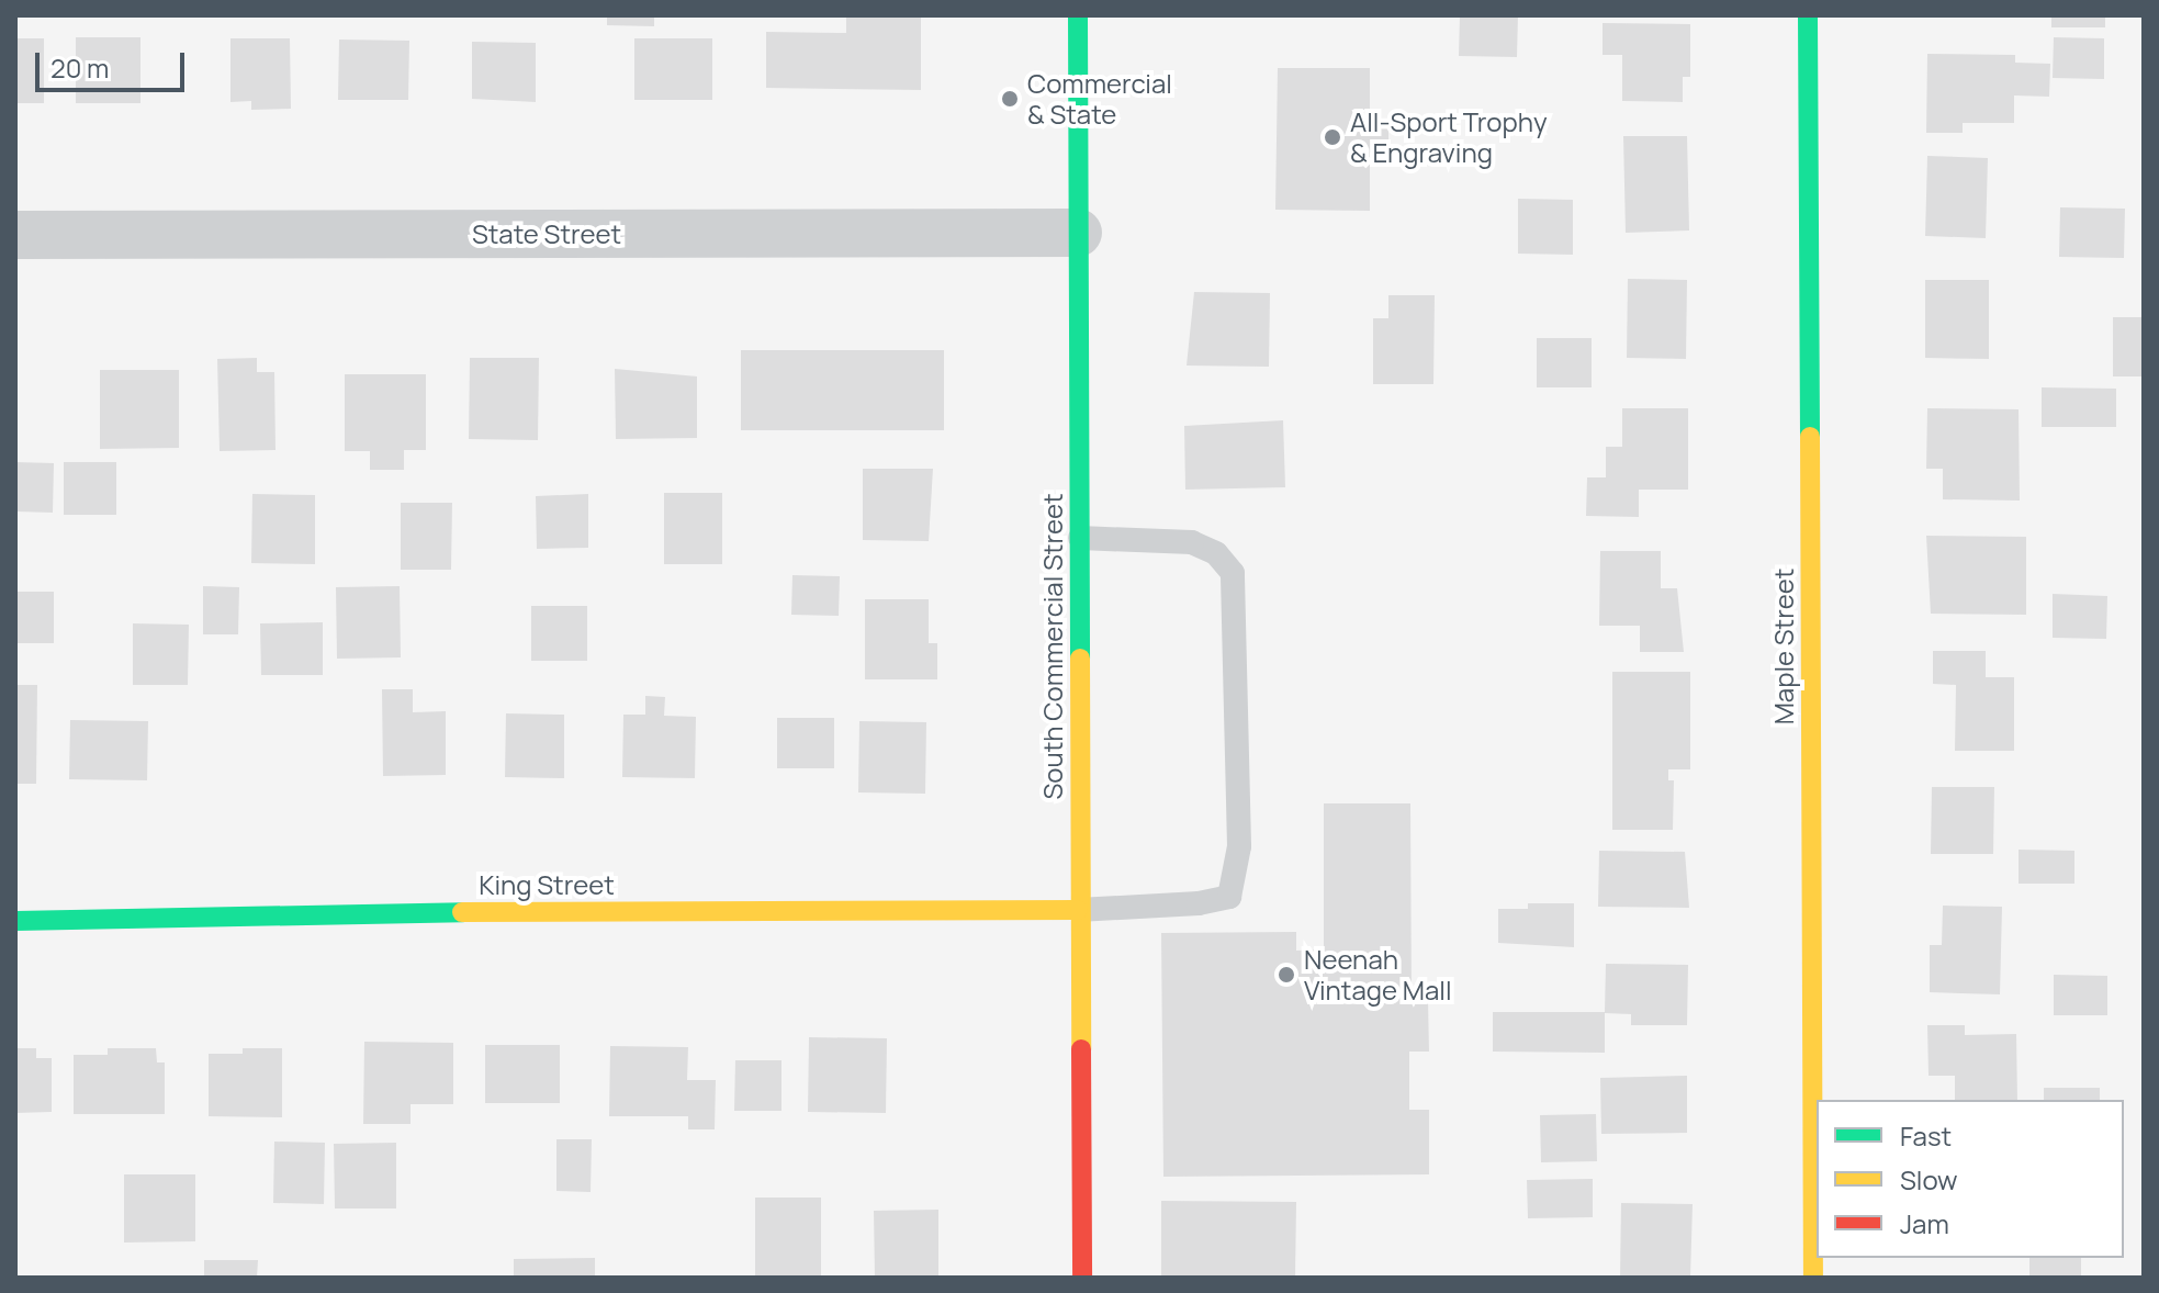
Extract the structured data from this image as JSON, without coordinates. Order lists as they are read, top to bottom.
{
  "streets": {
    "street": [
      "State Street",
      "South Commercial Street",
      "Maple Street",
      "King Street"
    ]
  },
  "crossings": [
    ["State Street", "South Commercial Street"],
    ["South Commercial Street", "King Street"]
  ],
  "places": ["Commercial & State", "All-Sport Trophy & Engraving", "Neenah Vintage Mall"],
  "legend": ["Fast", "Slow", "Jam"],
  "scale_bar": "20 m"
}
